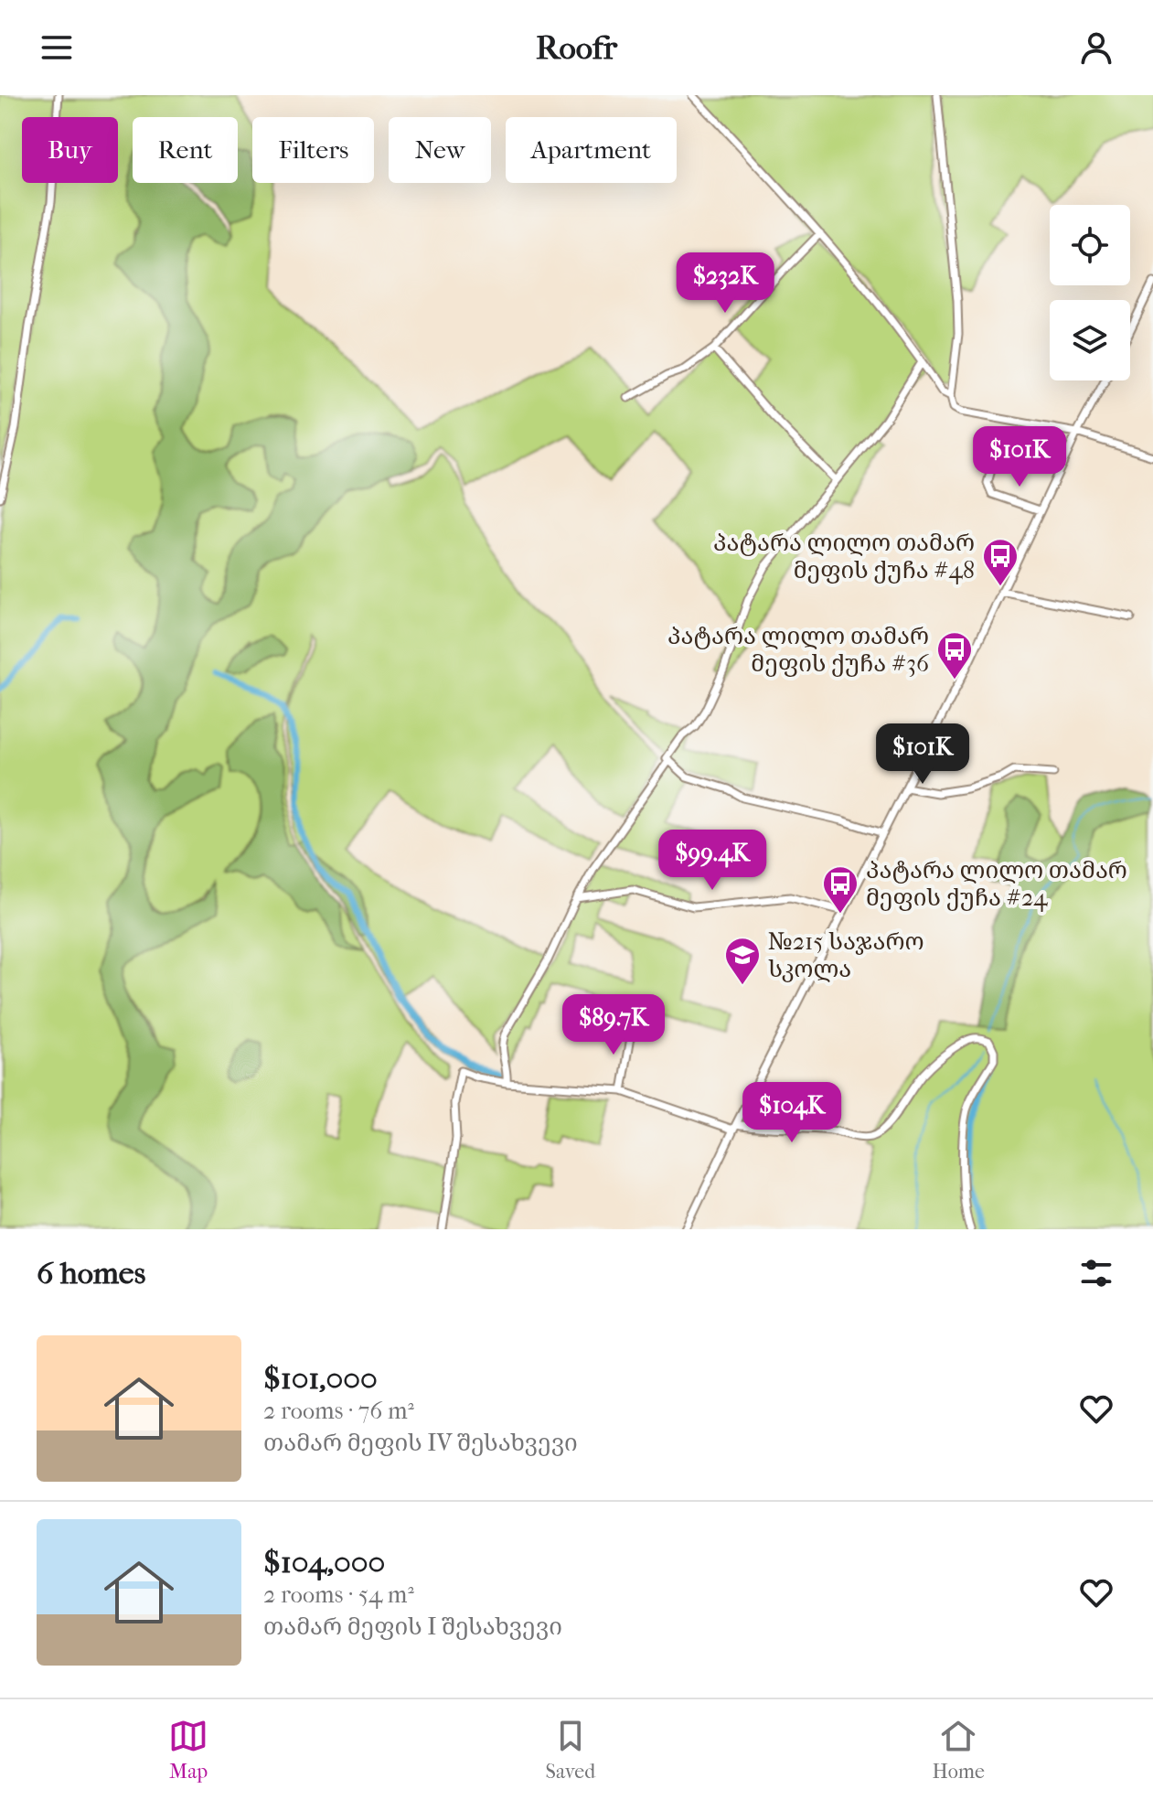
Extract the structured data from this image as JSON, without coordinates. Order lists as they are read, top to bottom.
{
  "places": {
    "bus stop": ["პატარა ლილო თამარ მეფის ქუჩა #48", "პატარა ლილო თამარ მეფის ქუჩა #36", "პატარა ლილო თამარ მეფის ქუჩა #24"],
    "school or university": ["№215 საჯარო სკოლა"]
  },
  "page": {
    "header": "Roofr",
    "chip": [
      "Buy",
      "Rent",
      "Filters",
      "New",
      "Apartment"
    ],
    "price": [
      "$232K",
      "$101K",
      "$101K",
      "$99.4K",
      "$89.7K",
      "$104K"
    ],
    "heading": "6 homes",
    "list": [
      {
        "name": "$101,000",
        "note": "2 rooms · 76 m² · თამარ მეფის IV შესახვევი"
      },
      {
        "name": "$104,000",
        "note": "2 rooms · 54 m² · თამარ მეფის I შესახვევი"
      }
    ],
    "tabs": ["Map", "Saved", "Home"]
  }
}
